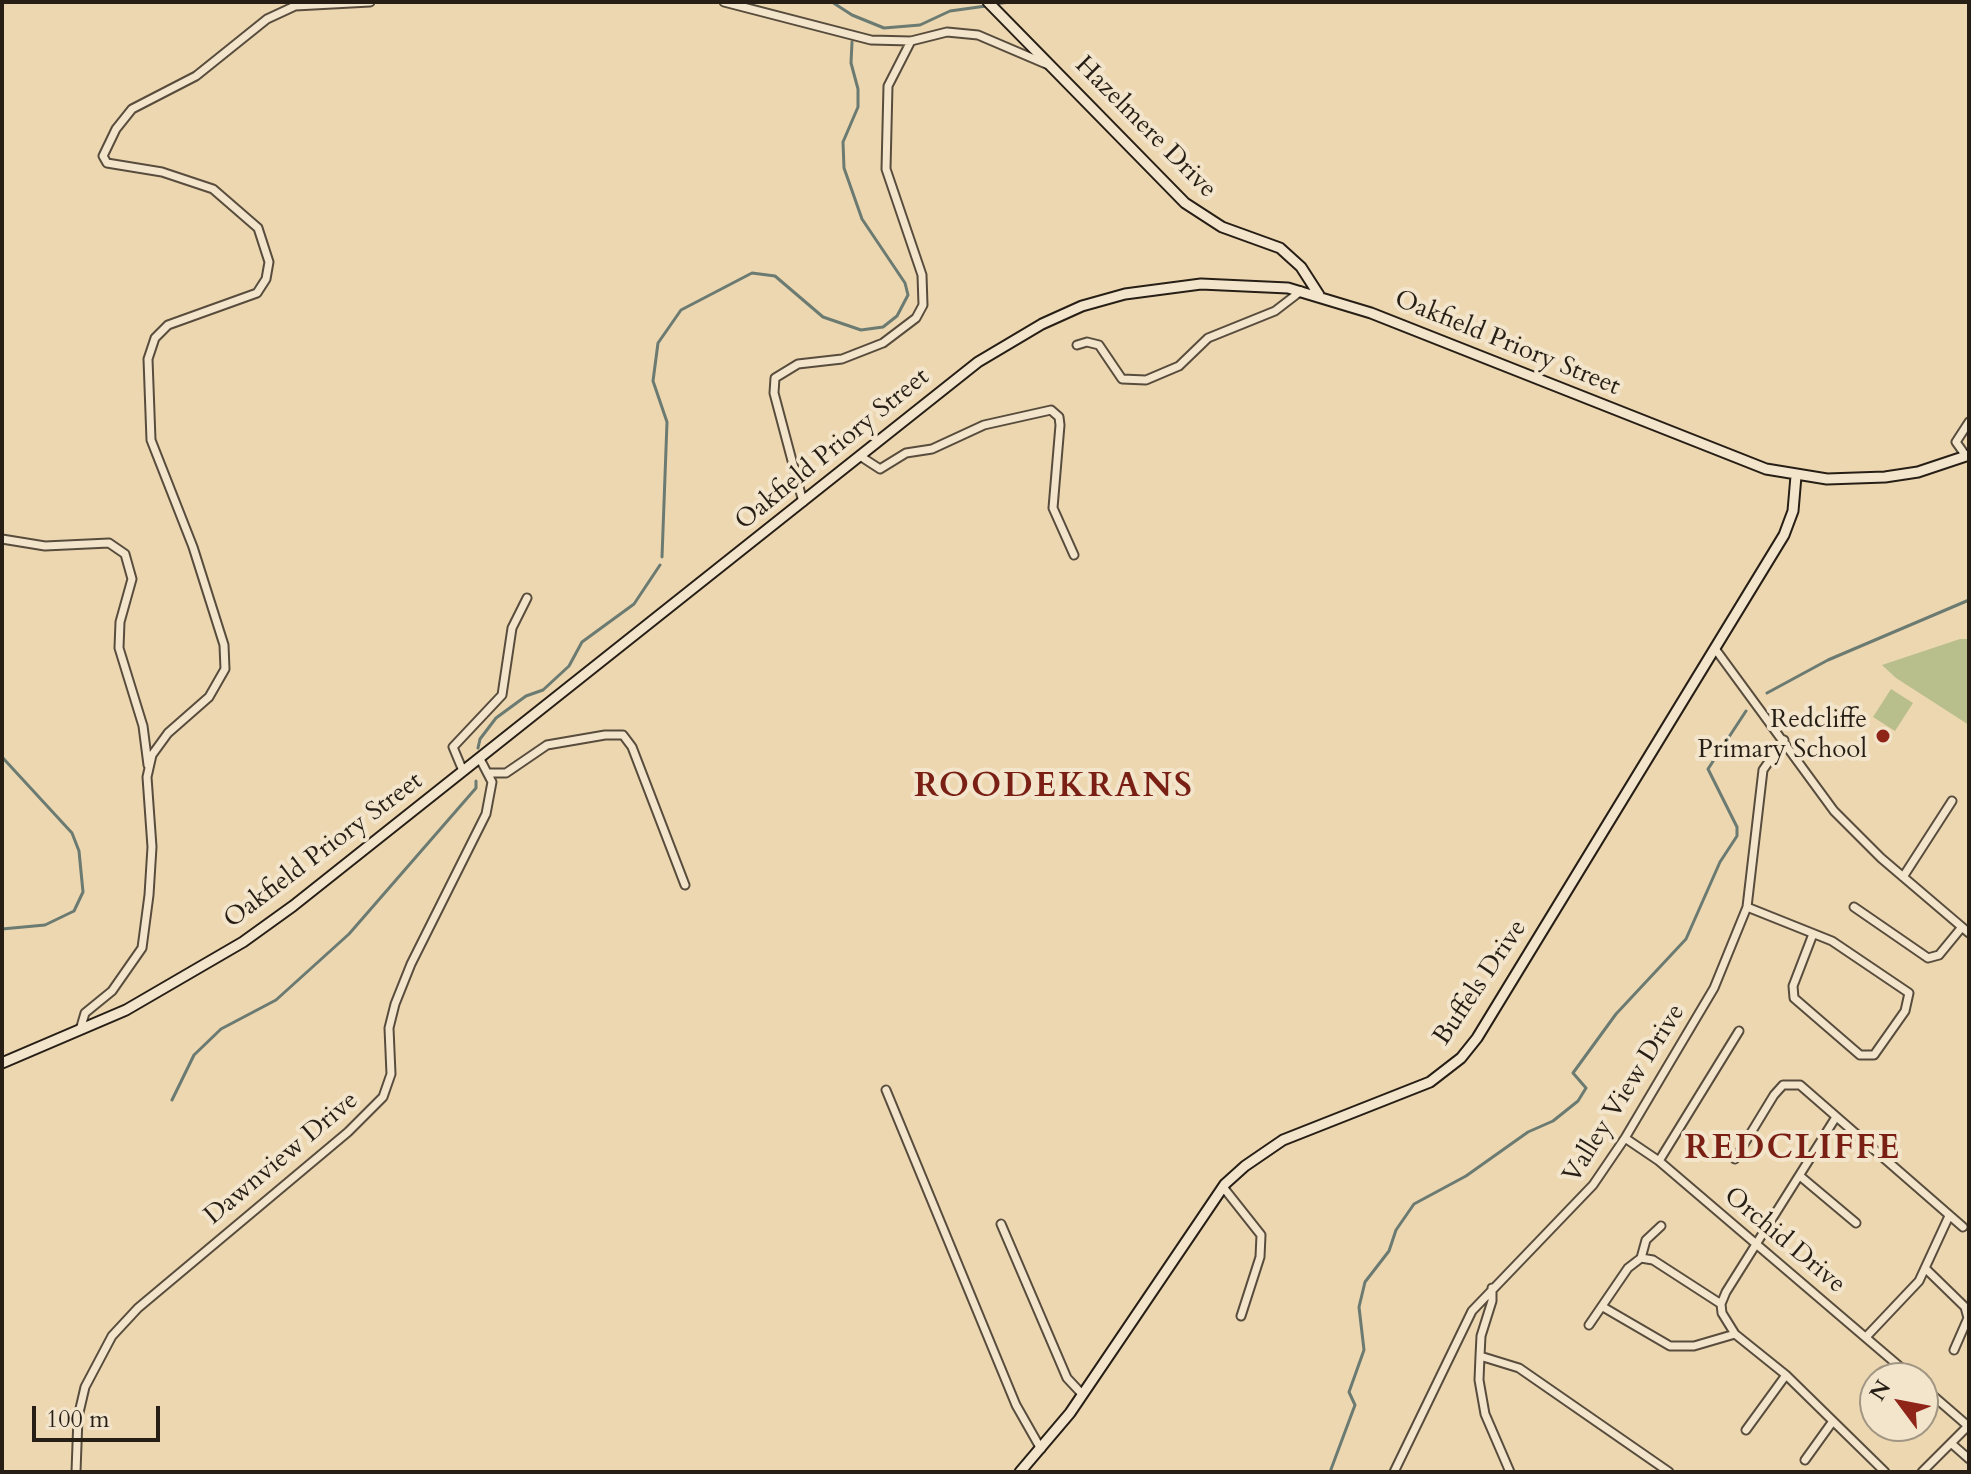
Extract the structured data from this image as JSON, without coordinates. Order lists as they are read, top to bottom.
{
  "streets": {
    "street": [
      "Hazelmere Drive",
      "Oakfield Priory Street",
      "Buffels Drive",
      "Valley View Drive",
      "Dawnview Drive",
      "Orchid Drive"
    ]
  },
  "crossings": [
    ["Hazelmere Drive", "Oakfield Priory Street"],
    ["Oakfield Priory Street", "Buffels Drive"],
    ["Valley View Drive", "Orchid Drive"]
  ],
  "districts": ["ROODEKRANS", "REDCLIFFE"],
  "places": ["Redcliffe Primary School"],
  "scale_bar": "100 m",
  "north": "top left"
}
